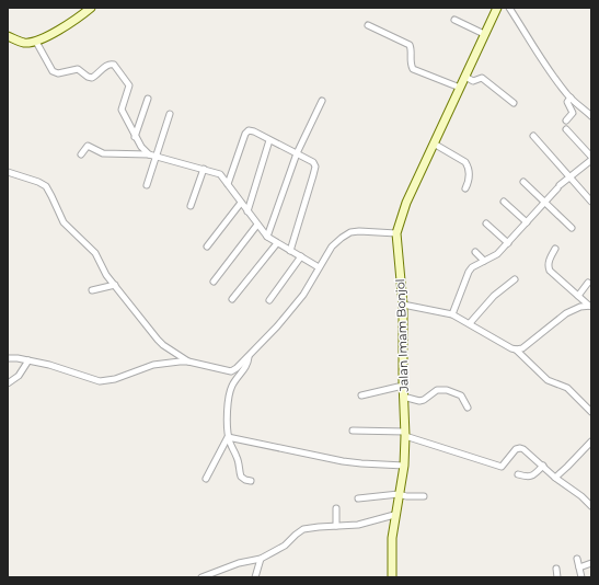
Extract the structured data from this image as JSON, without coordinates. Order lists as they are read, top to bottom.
{
  "streets": {
    "main road": ["Jalan Imam Bonjol"]
  }
}
